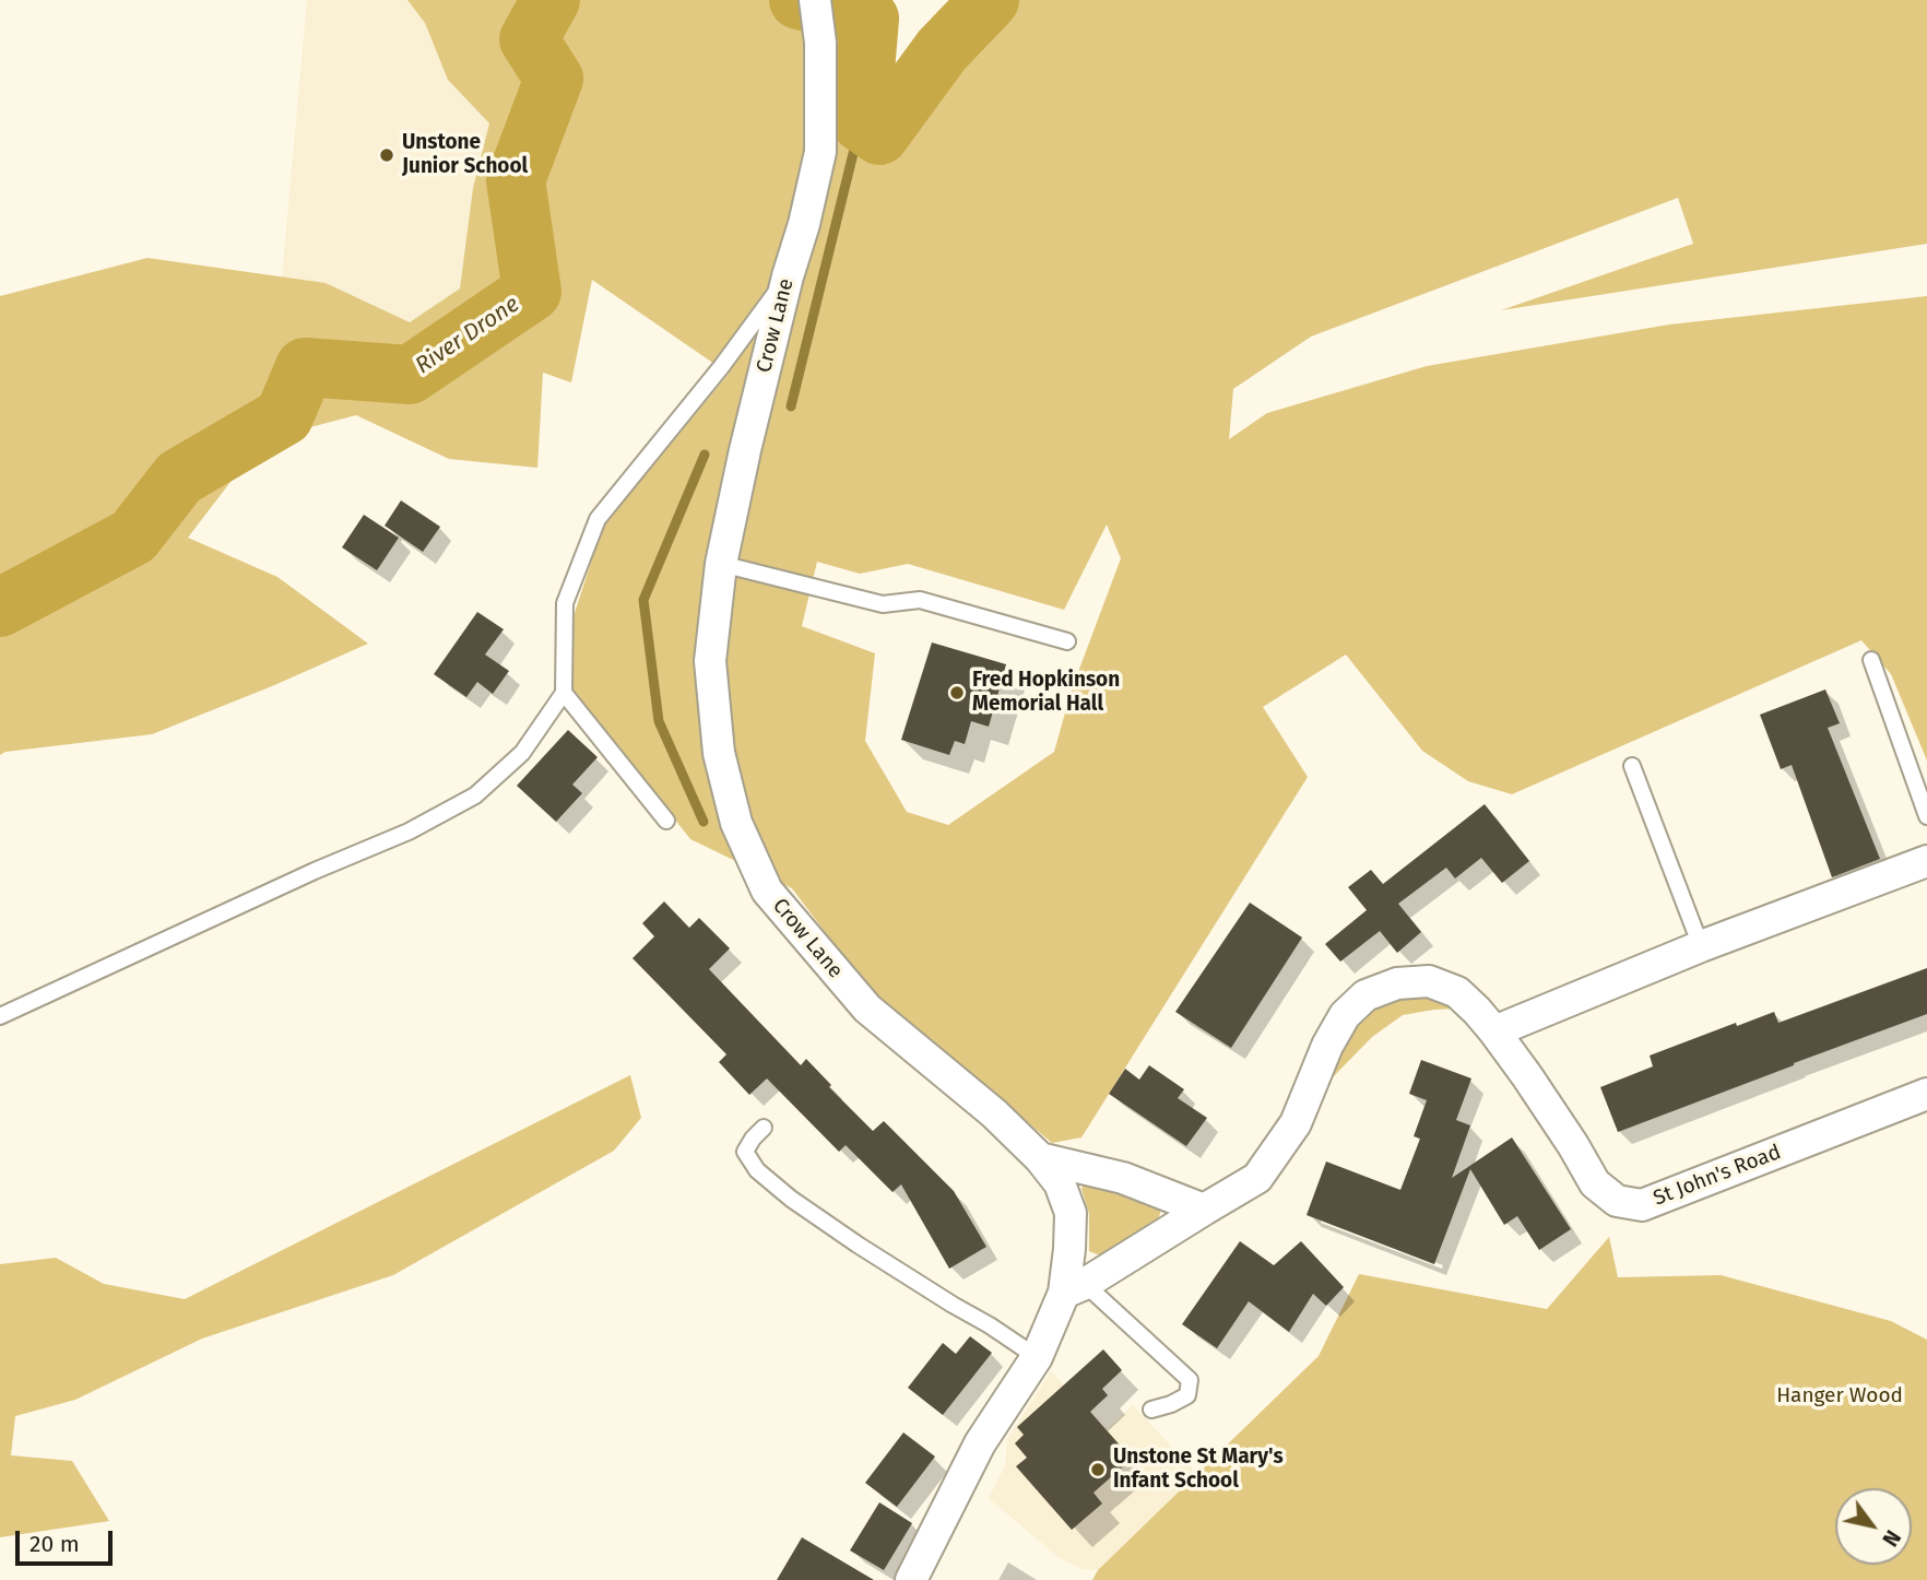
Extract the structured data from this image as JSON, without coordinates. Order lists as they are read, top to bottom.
{
  "streets": {
    "street": ["Crow Lane", "St John's Road"]
  },
  "crossings": [
    ["Crow Lane", "St John's Road"]
  ],
  "water": ["River Drone"],
  "parks": ["Hanger Wood"],
  "places": ["Unstone Junior School", "Fred Hopkinson Memorial Hall", "Unstone St Mary's Infant School"],
  "scale_bar": "20 m",
  "north": "bottom right"
}
